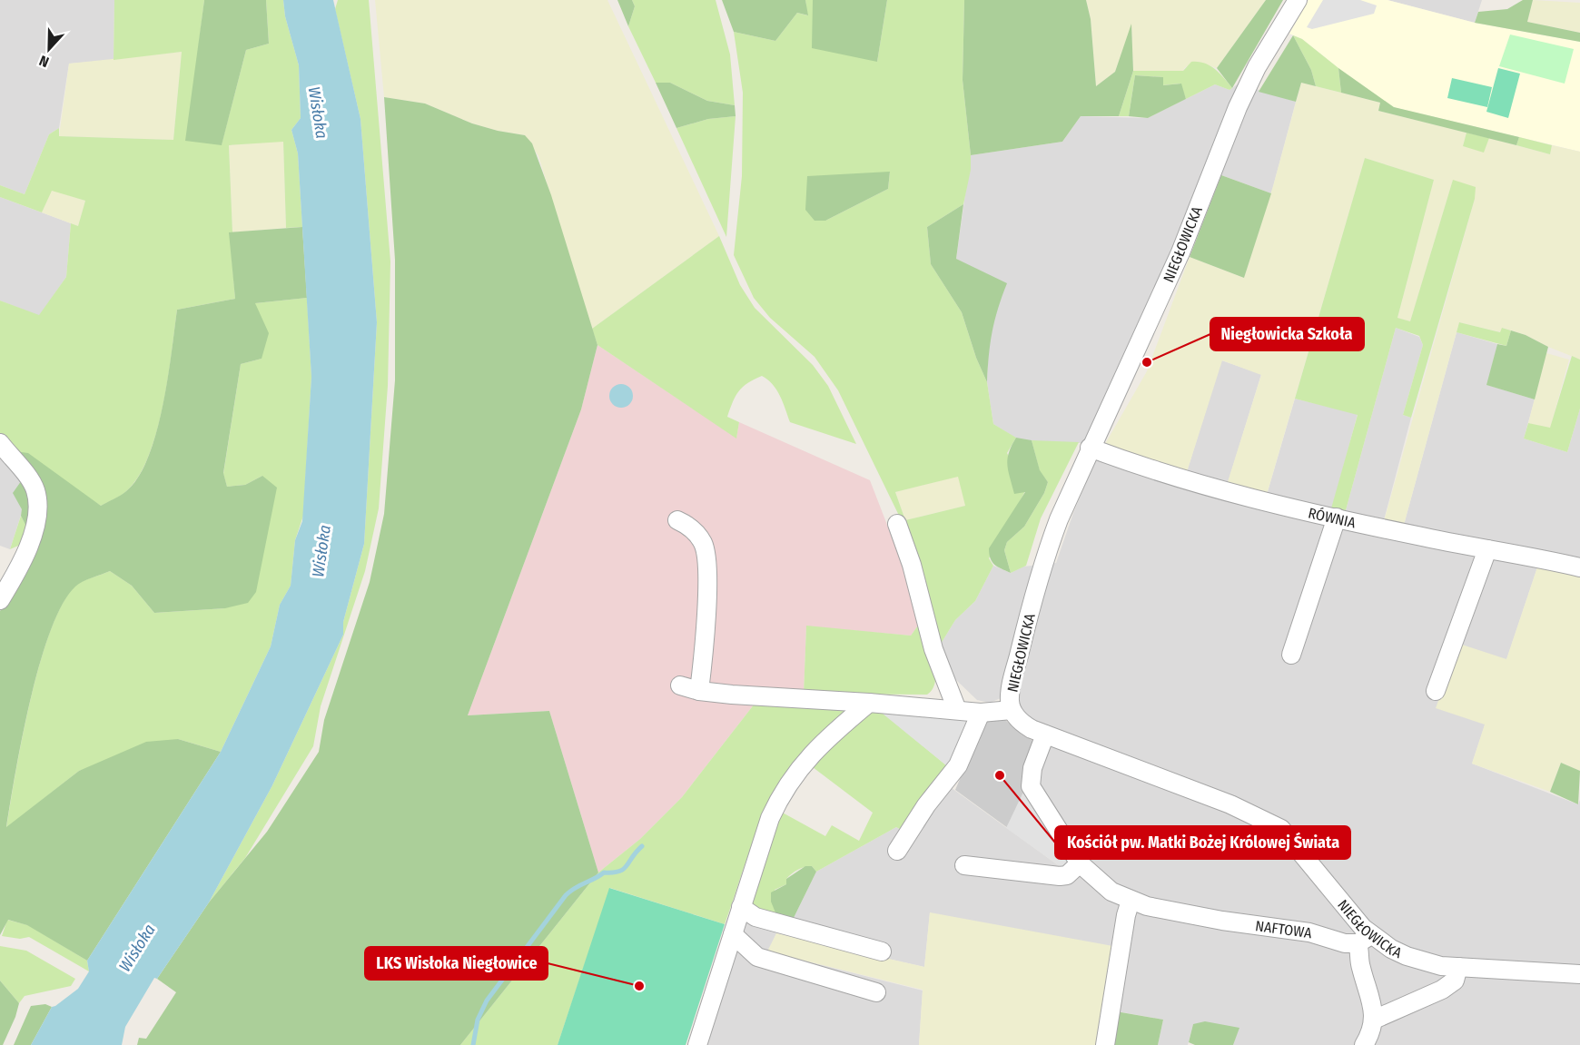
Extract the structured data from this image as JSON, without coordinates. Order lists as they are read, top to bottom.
{
  "streets": {
    "street": ["NIEGŁOWICKA", "RÓWNIA", "NAFTOWA"]
  },
  "crossings": [
    ["NIEGŁOWICKA", "RÓWNIA"],
    ["NIEGŁOWICKA", "NAFTOWA"]
  ],
  "water": ["Wisłoka"],
  "places": ["Niegłowicka Szkoła", "Kościół pw. Matki Bożej Królowej Świata", "LKS Wisłoka Niegłowice"],
  "north": "bottom"
}
